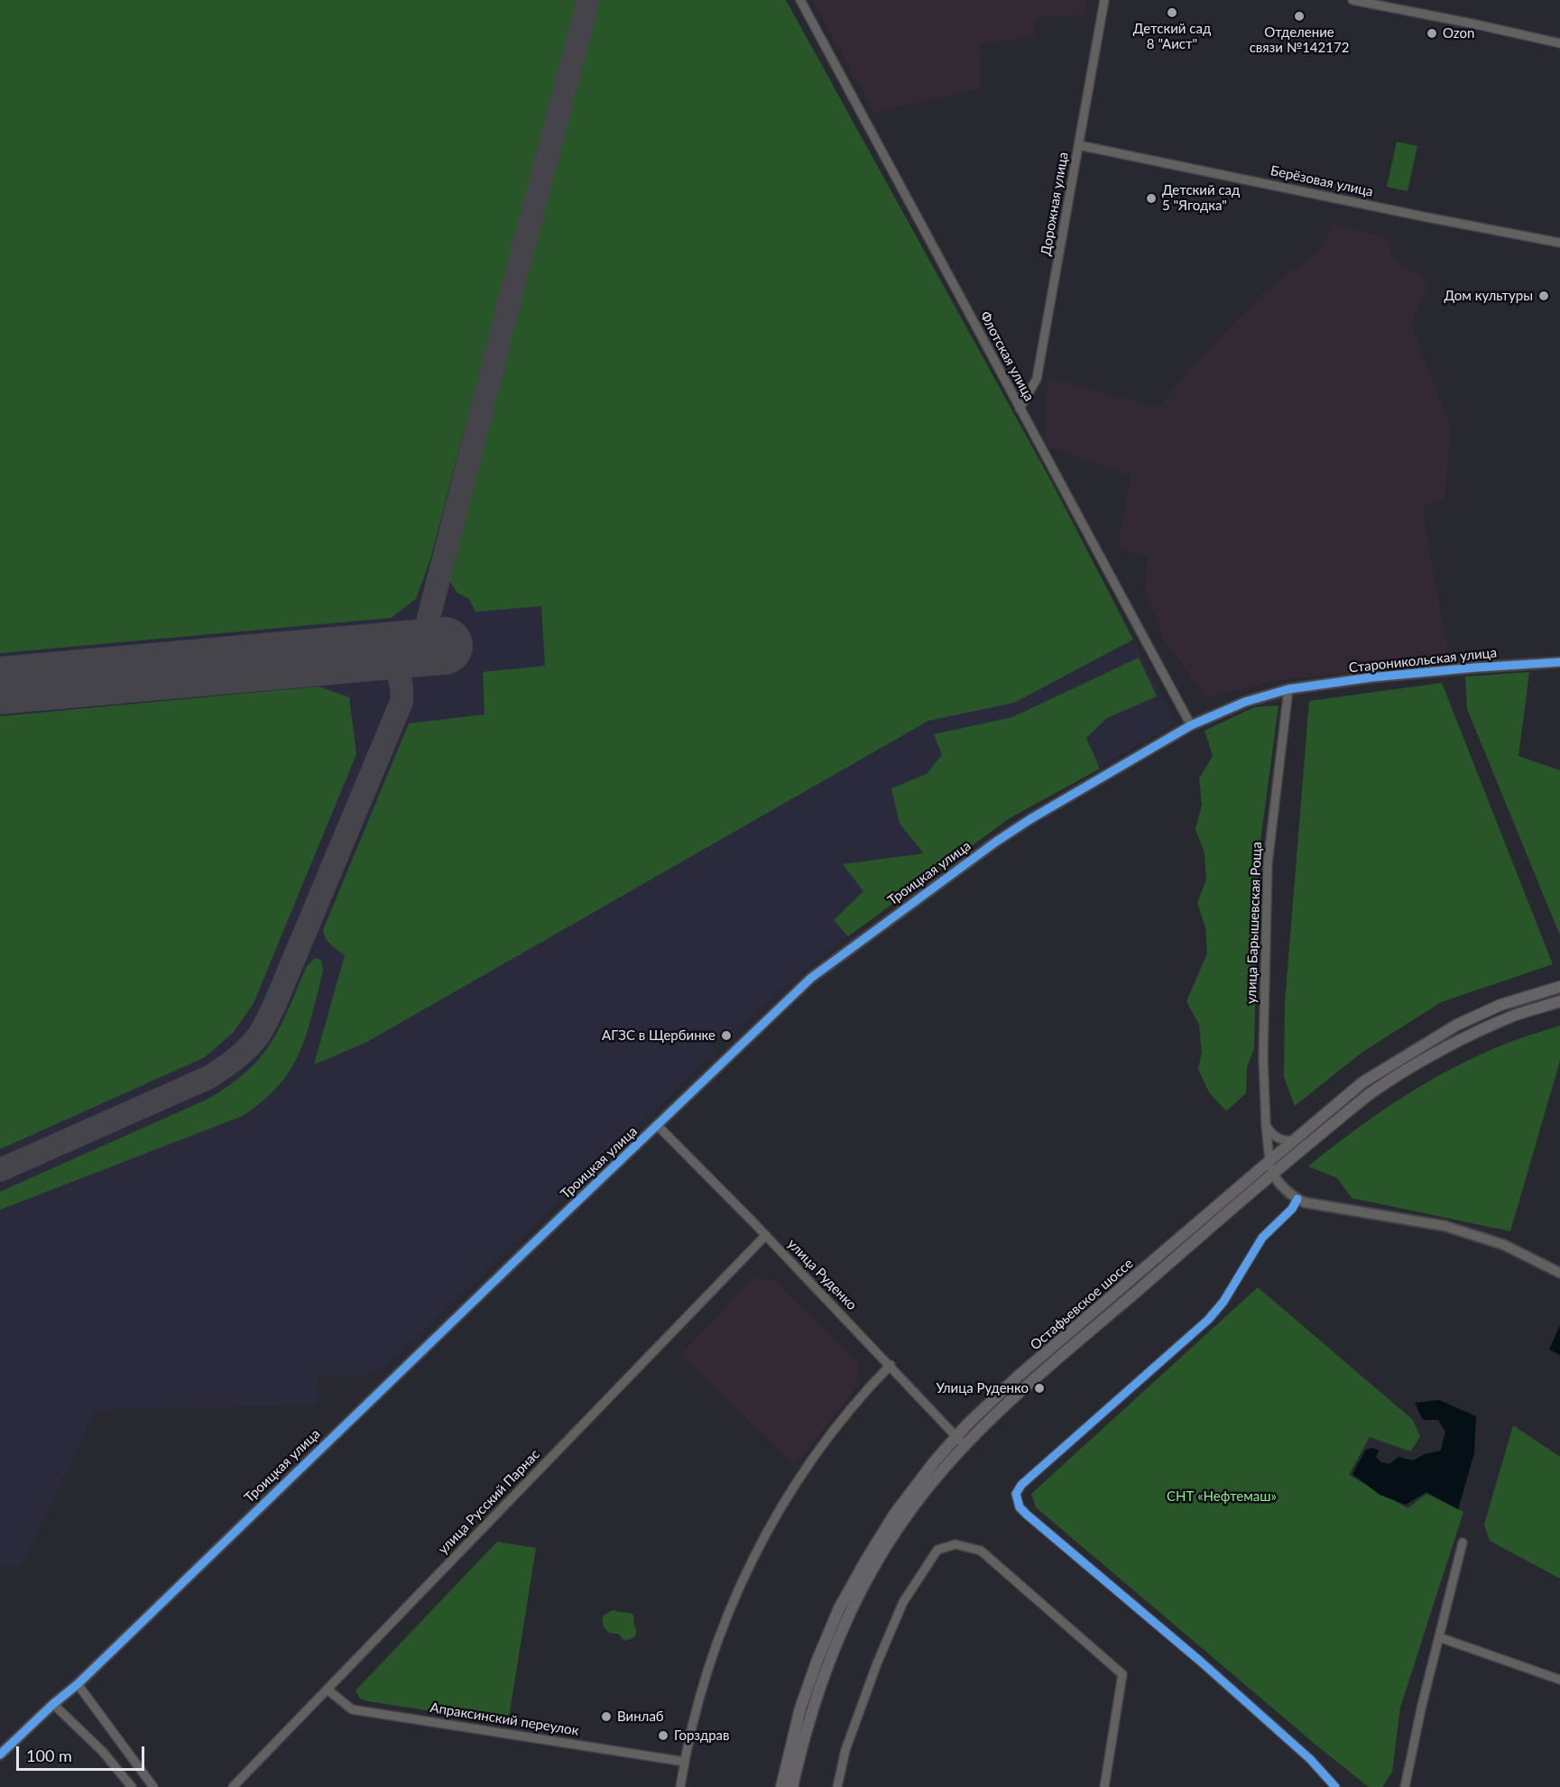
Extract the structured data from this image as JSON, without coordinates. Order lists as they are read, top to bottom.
{
  "streets": {
    "main road": ["Остафьевское шоссе"],
    "street": [
      "Берёзовая улица",
      "Дорожная улица",
      "Флотская улица",
      "Староникольская улица",
      "Троицкая улица",
      "улица Барышевская Роща",
      "улица Руденко",
      "улица Русский Парнас",
      "Апраксинский переулок"
    ]
  },
  "crossings": [
    ["Берёзовая улица", "Дорожная улица"],
    ["Дорожная улица", "Флотская улица"],
    ["Флотская улица", "Троицкая улица"],
    ["Староникольская улица", "Троицкая улица"],
    ["Староникольская улица", "улица Барышевская Роща"],
    ["Троицкая улица", "улица Барышевская Роща"],
    ["Троицкая улица", "улица Руденко"],
    ["улица Барышевская Роща", "Остафьевское шоссе"],
    ["улица Руденко", "Остафьевское шоссе"],
    ["улица Руденко", "улица Русский Парнас"],
    ["улица Русский Парнас", "Апраксинский переулок"]
  ],
  "parks": ["СНТ «Нефтемаш»"],
  "places": [
    "Детский сад 8 \"Аист\"",
    "Отделение связи №142172",
    "Ozon",
    "Детский сад 5 \"Ягодка\"",
    "Дом культуры",
    "АГЗС в Щербинке",
    "Улица Руденко",
    "Винлаб",
    "Горздрав"
  ],
  "scale_bar": "100 m"
}
